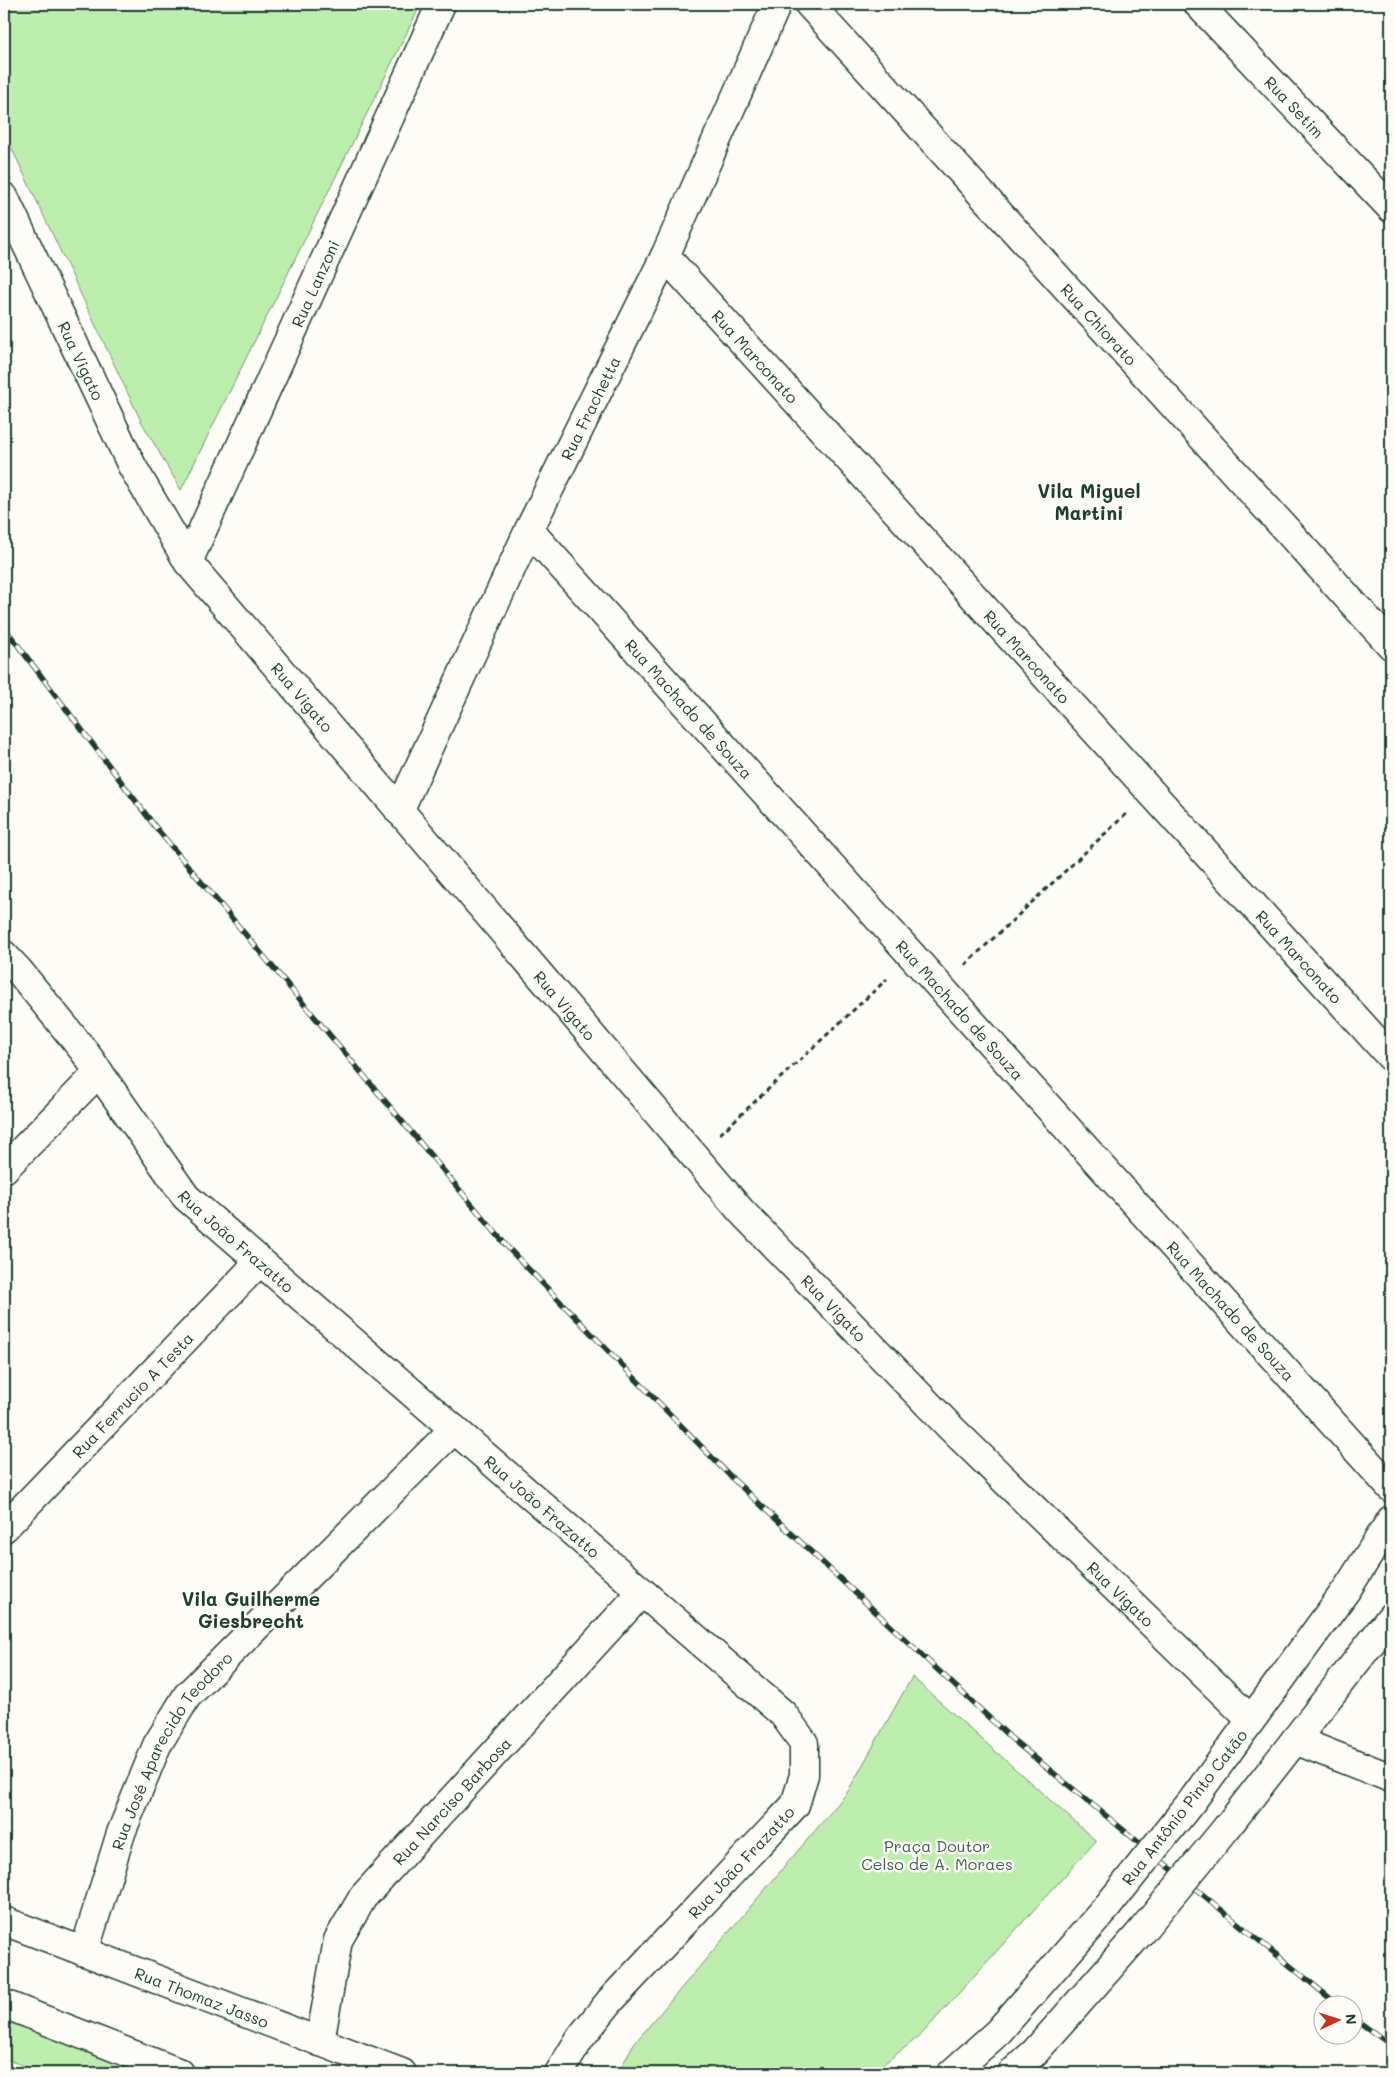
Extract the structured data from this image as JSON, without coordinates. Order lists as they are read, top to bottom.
{
  "streets": {
    "street": [
      "Rua Setim",
      "Rua Lanzoni",
      "Rua Chiorato",
      "Rua Marconato",
      "Rua Vigato",
      "Rua Frachetta",
      "Rua Machado de Souza",
      "Rua João Frazatto",
      "Rua Ferrucio A Testa",
      "Rua José Aparecido Teodoro",
      "Rua Narciso Barbosa",
      "Rua Antônio Pinto Catão",
      "Rua Thomaz Jasso"
    ]
  },
  "crossings": [
    ["Rua Lanzoni", "Rua Vigato"],
    ["Rua Marconato", "Rua Frachetta"],
    ["Rua Vigato", "Rua Frachetta"],
    ["Rua Vigato", "Rua Antônio Pinto Catão"],
    ["Rua Frachetta", "Rua Machado de Souza"],
    ["Rua João Frazatto", "Rua Ferrucio A Testa"],
    ["Rua João Frazatto", "Rua José Aparecido Teodoro"],
    ["Rua João Frazatto", "Rua Narciso Barbosa"],
    ["Rua José Aparecido Teodoro", "Rua Thomaz Jasso"],
    ["Rua Narciso Barbosa", "Rua Thomaz Jasso"]
  ],
  "districts": ["Vila Miguel Martini", "Vila Guilherme Giesbrecht"],
  "parks": ["Praça Doutor Celso de A. Moraes"],
  "north": "right"
}
